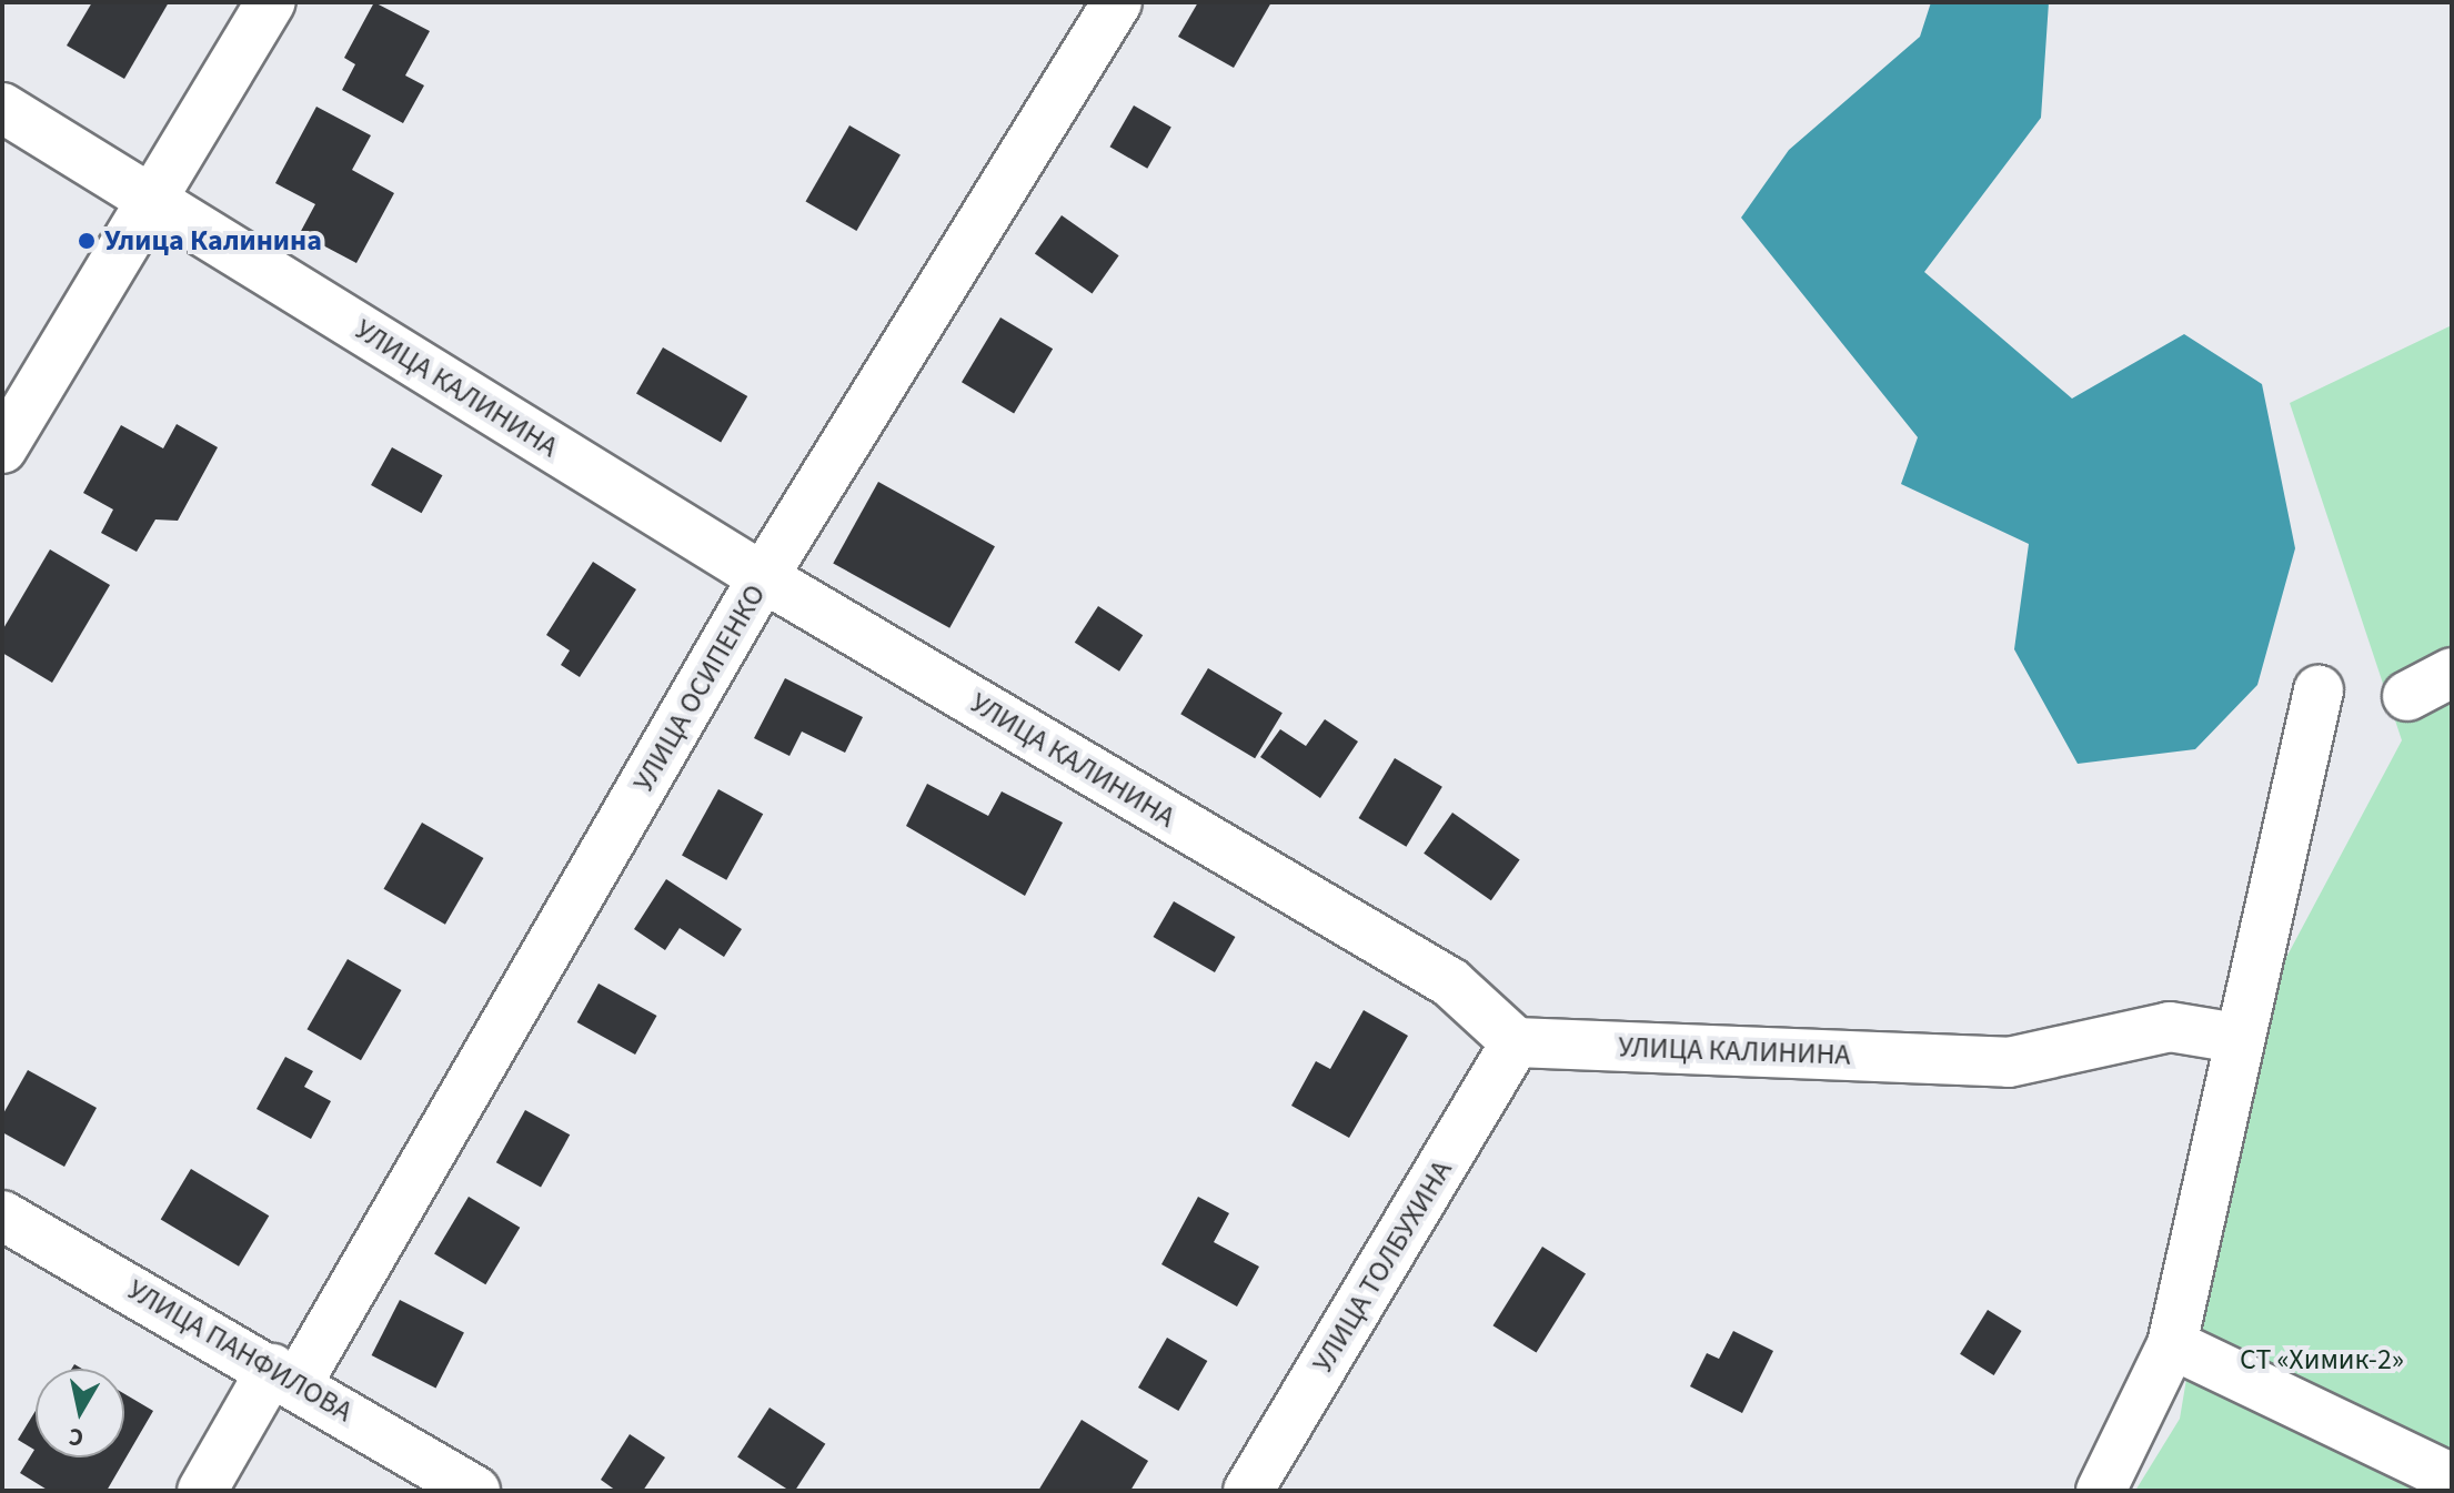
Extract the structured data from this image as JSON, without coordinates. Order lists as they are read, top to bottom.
{
  "streets": {
    "street": [
      "УЛИЦА КАЛИНИНА",
      "УЛИЦА ОСИПЕНКО",
      "УЛИЦА ТОЛБУХИНА",
      "УЛИЦА ПАНФИЛОВА"
    ]
  },
  "crossings": [
    ["УЛИЦА КАЛИНИНА", "УЛИЦА ОСИПЕНКО"],
    ["УЛИЦА КАЛИНИНА", "УЛИЦА ТОЛБУХИНА"],
    ["УЛИЦА ОСИПЕНКО", "УЛИЦА ПАНФИЛОВА"]
  ],
  "parks": ["СТ «Химик-2»"],
  "places": ["Улица Калинина"],
  "north": "bottom"
}
